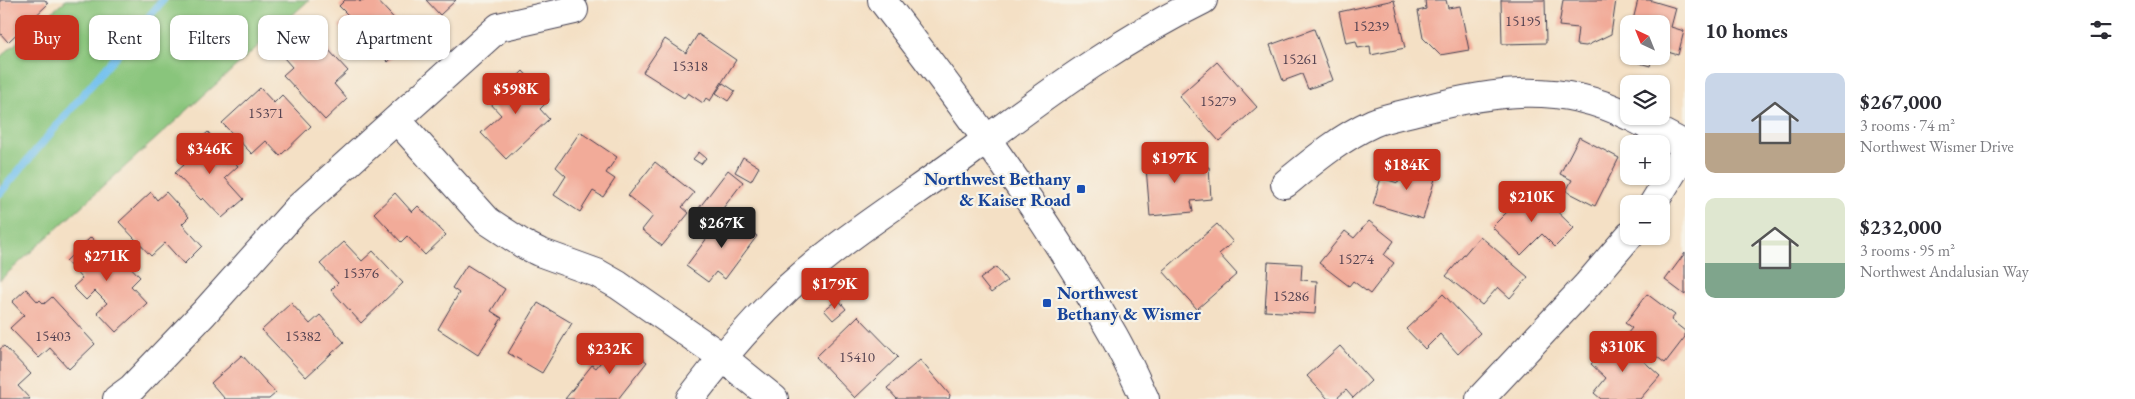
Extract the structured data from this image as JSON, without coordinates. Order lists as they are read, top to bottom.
{
  "places": {
    "transit": ["Northwest Bethany & Kaiser Road", "Northwest Bethany & Wismer"]
  },
  "house_numbers": [
    "15195",
    "15239",
    "15261",
    "15318",
    "15279",
    "15371",
    "15274",
    "15376",
    "15286",
    "15403",
    "15382",
    "15410"
  ],
  "north": "top left",
  "page": {
    "heading": "10 homes",
    "map_buttons": ["+", "−"],
    "chip": [
      "Buy",
      "Rent",
      "Filters",
      "New",
      "Apartment"
    ],
    "list": [
      {
        "name": "$267,000",
        "note": "3 rooms · 74 m² · Northwest Wismer Drive"
      },
      {
        "name": "$232,000",
        "note": "3 rooms · 95 m² · Northwest Andalusian Way"
      }
    ],
    "price": [
      "$598K",
      "$346K",
      "$197K",
      "$184K",
      "$210K",
      "$267K",
      "$271K",
      "$179K",
      "$310K",
      "$232K"
    ]
  }
}
